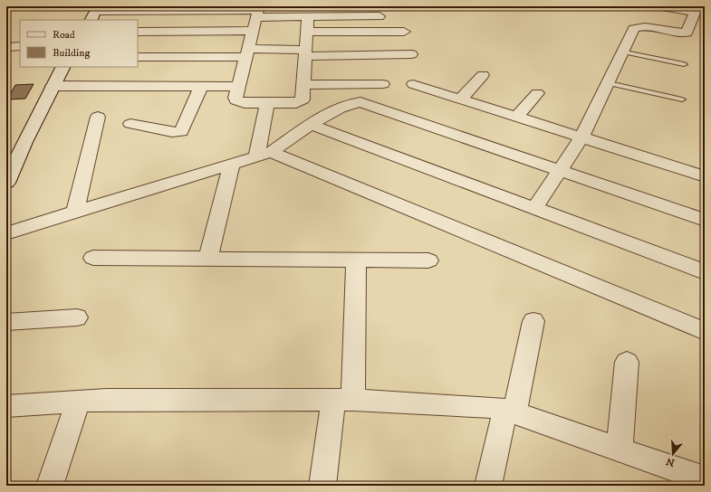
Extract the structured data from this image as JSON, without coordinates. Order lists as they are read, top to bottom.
{
  "legend": ["Road", "Building"],
  "north": "bottom"
}
